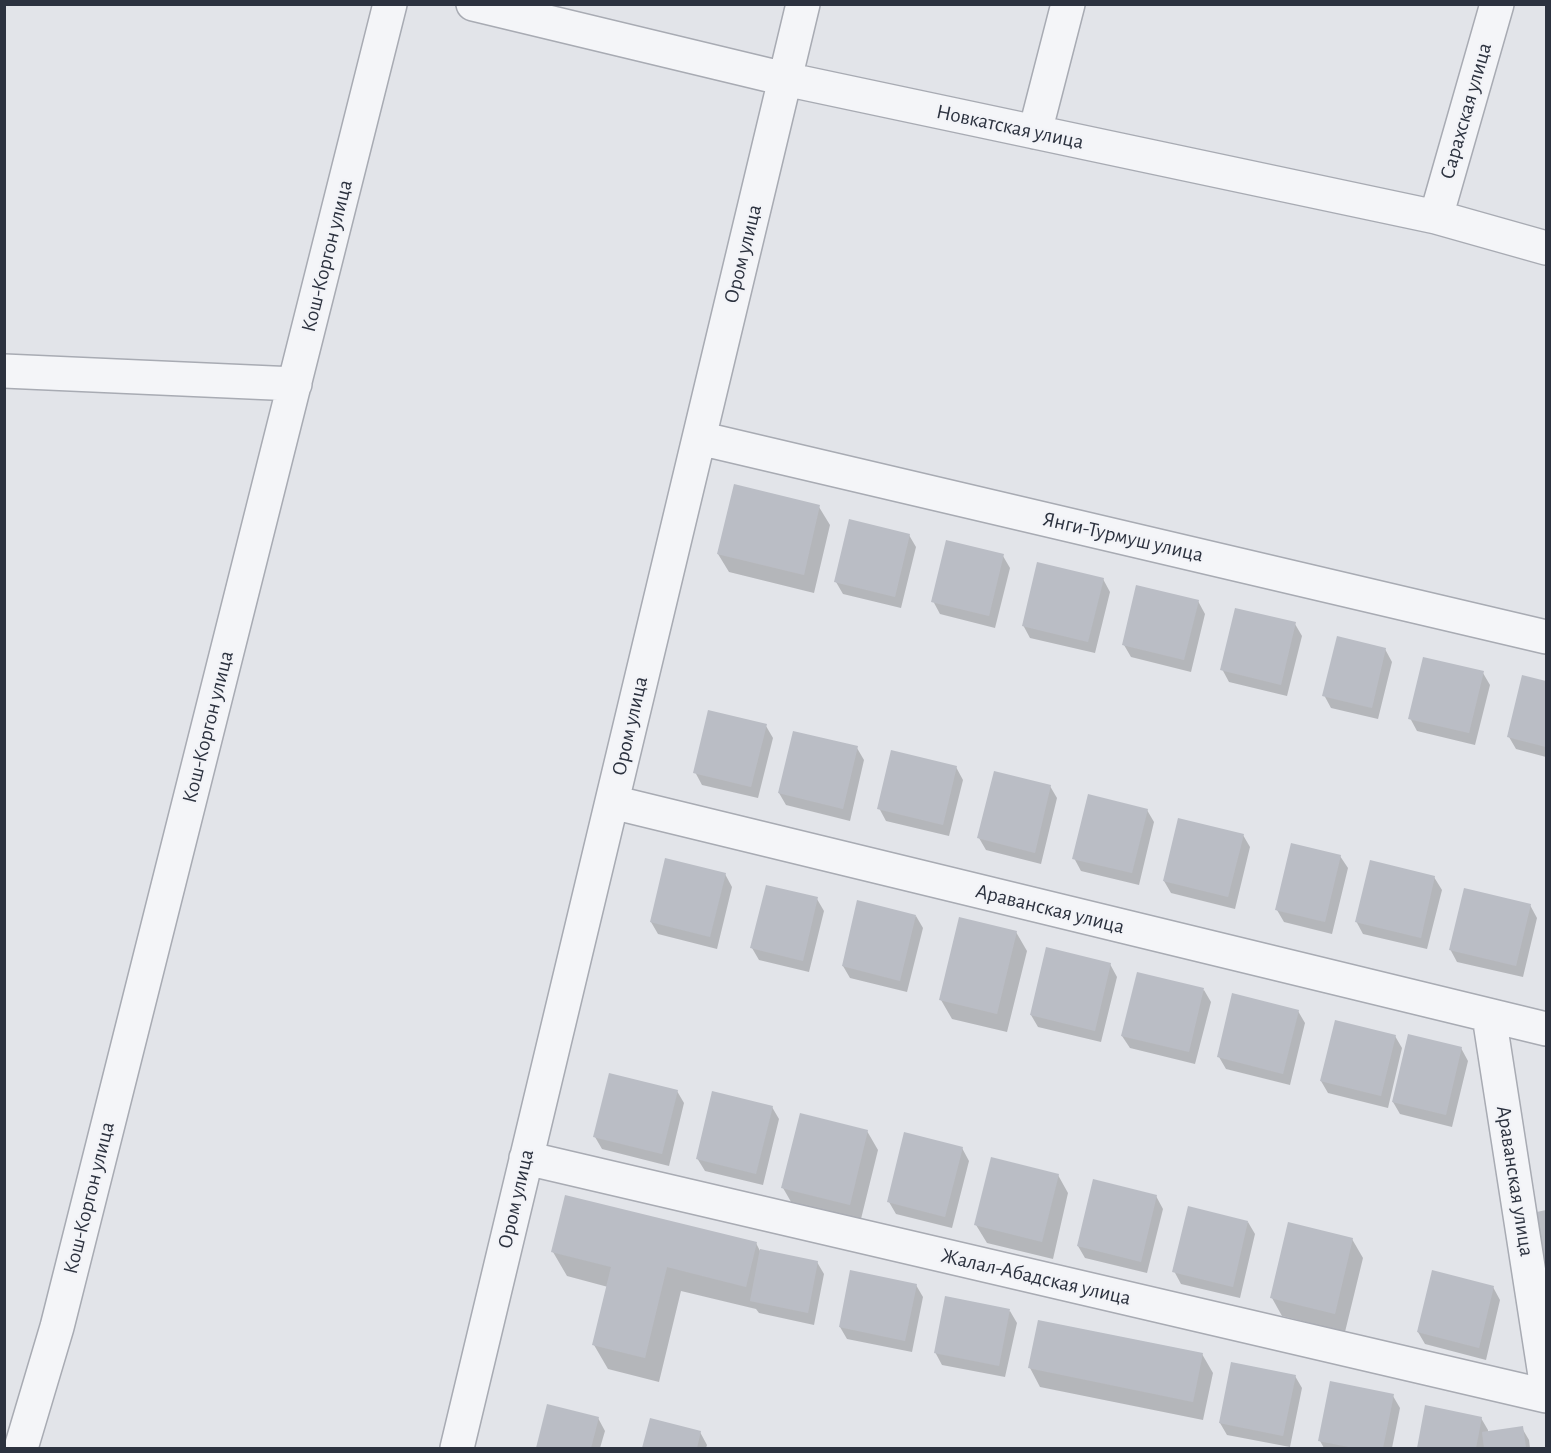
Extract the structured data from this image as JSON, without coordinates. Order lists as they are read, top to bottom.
{
  "streets": {
    "street": [
      "Сарахская улица",
      "Новкатская улица",
      "Ором улица",
      "Кош-Коргон улица",
      "Янги-Турмуш улица",
      "Араванская улица",
      "Жалал-Абадская улица"
    ]
  },
  "crossings": [
    ["Сарахская улица", "Новкатская улица"],
    ["Новкатская улица", "Ором улица"],
    ["Ором улица", "Янги-Турмуш улица"],
    ["Ором улица", "Араванская улица"],
    ["Ором улица", "Жалал-Абадская улица"]
  ]
}
